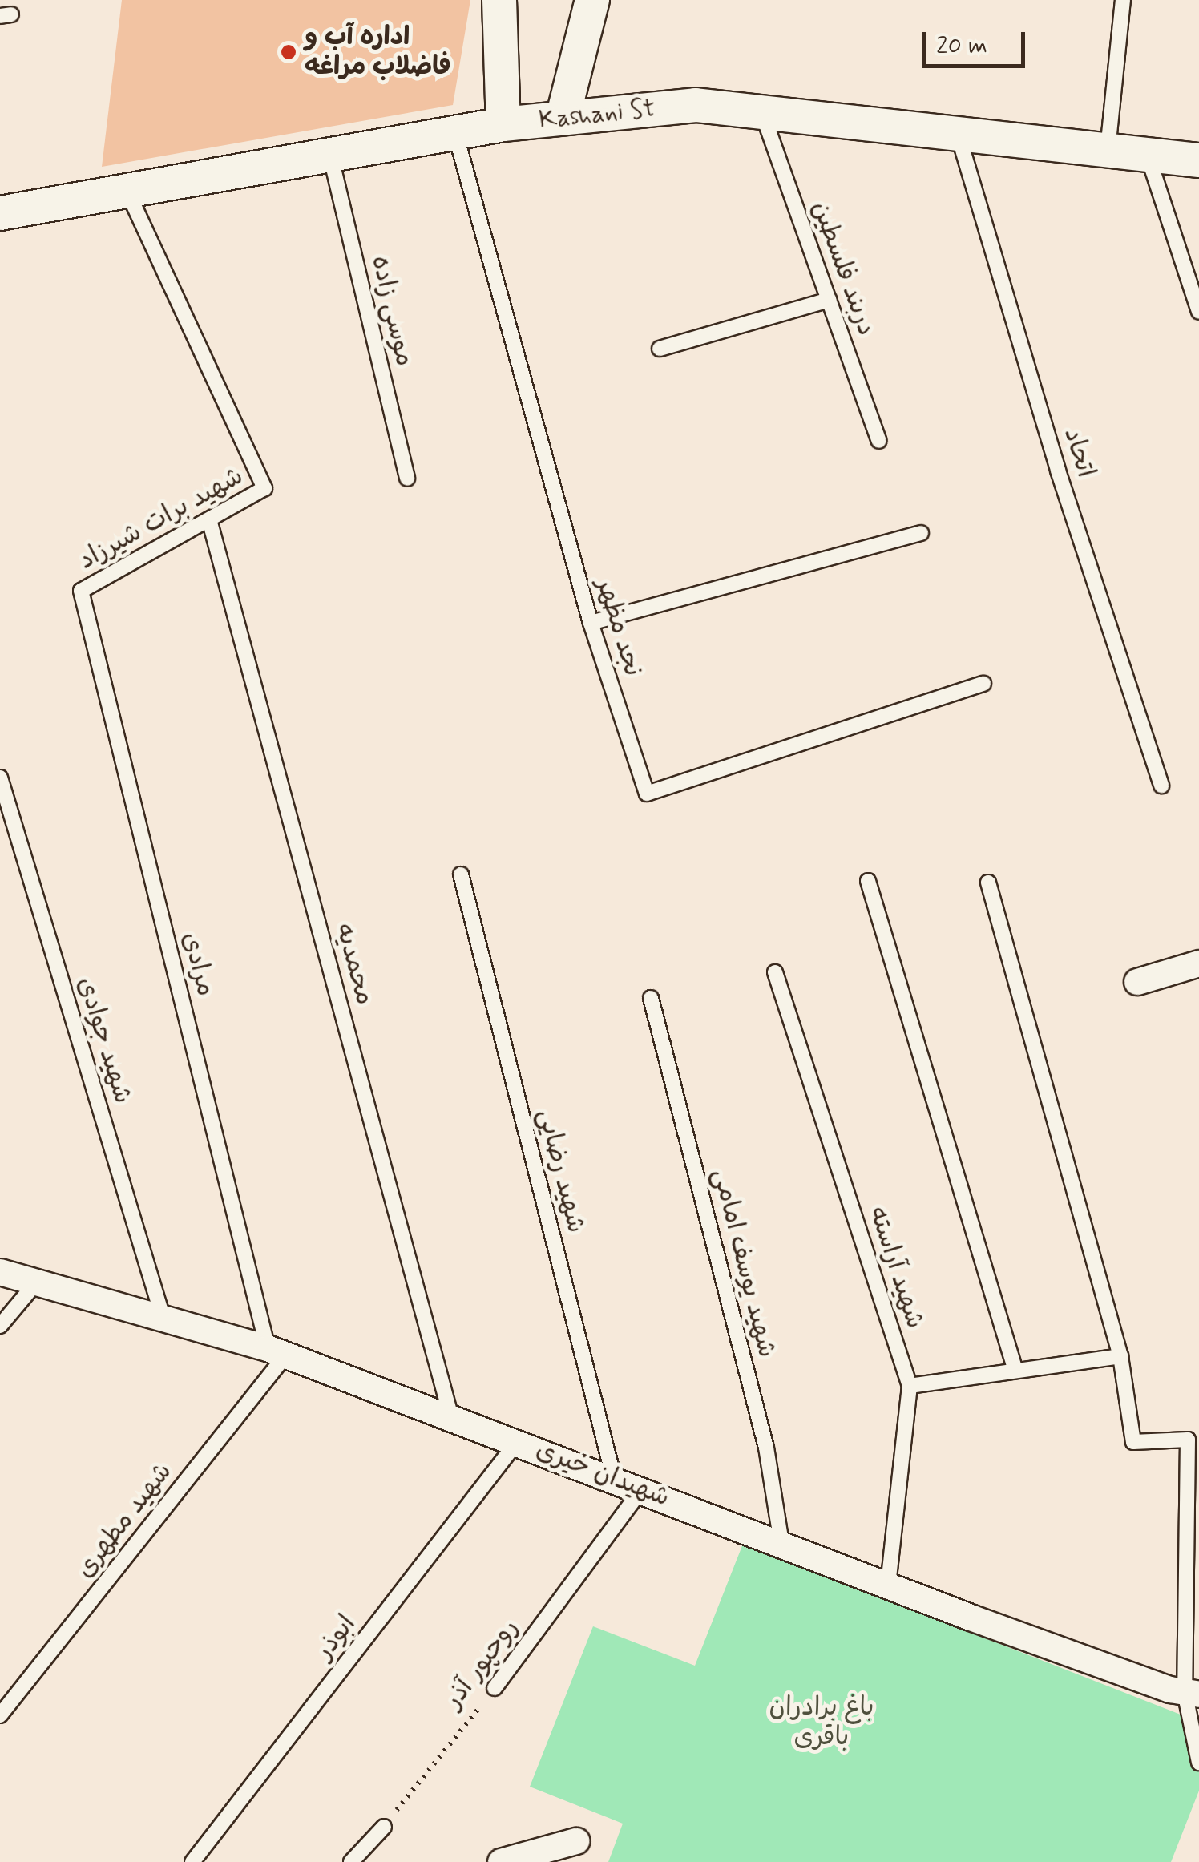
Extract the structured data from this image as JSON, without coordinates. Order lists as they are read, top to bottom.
{
  "streets": {
    "street": ["Kashani St", "شهیدان خیری"],
    "lane": [
      "دربند فلسطین",
      "موسی زاده",
      "اتحاد",
      "شهید برات شیرزاد",
      "نجد مظهر",
      "مرادی",
      "محمدیه",
      "شهید جوادی",
      "شهید رضایی",
      "شهید یوسف امامی",
      "شهید آراسته",
      "شهید مطهری",
      "ابوذر",
      "روحپور آذر"
    ]
  },
  "crossings": [
    ["Kashani St", "دربند فلسطین"],
    ["Kashani St", "موسی زاده"],
    ["Kashani St", "اتحاد"],
    ["Kashani St", "شهید برات شیرزاد"],
    ["Kashani St", "نجد مظهر"],
    ["شهید برات شیرزاد", "مرادی"],
    ["شهید برات شیرزاد", "محمدیه"],
    ["مرادی", "شهیدان خیری"],
    ["مرادی", "شهید مطهری"],
    ["محمدیه", "شهیدان خیری"],
    ["شهید جوادی", "شهیدان خیری"],
    ["شهید رضایی", "شهیدان خیری"],
    ["شهید یوسف امامی", "شهیدان خیری"],
    ["شهید آراسته", "شهیدان خیری"],
    ["شهیدان خیری", "شهید مطهری"],
    ["شهیدان خیری", "ابوذر"],
    ["شهیدان خیری", "روحپور آذر"]
  ],
  "parks": ["باغ برادران باقری"],
  "places": ["اداره آب و فاضلاب مراغه"],
  "scale_bar": "20 m"
}
